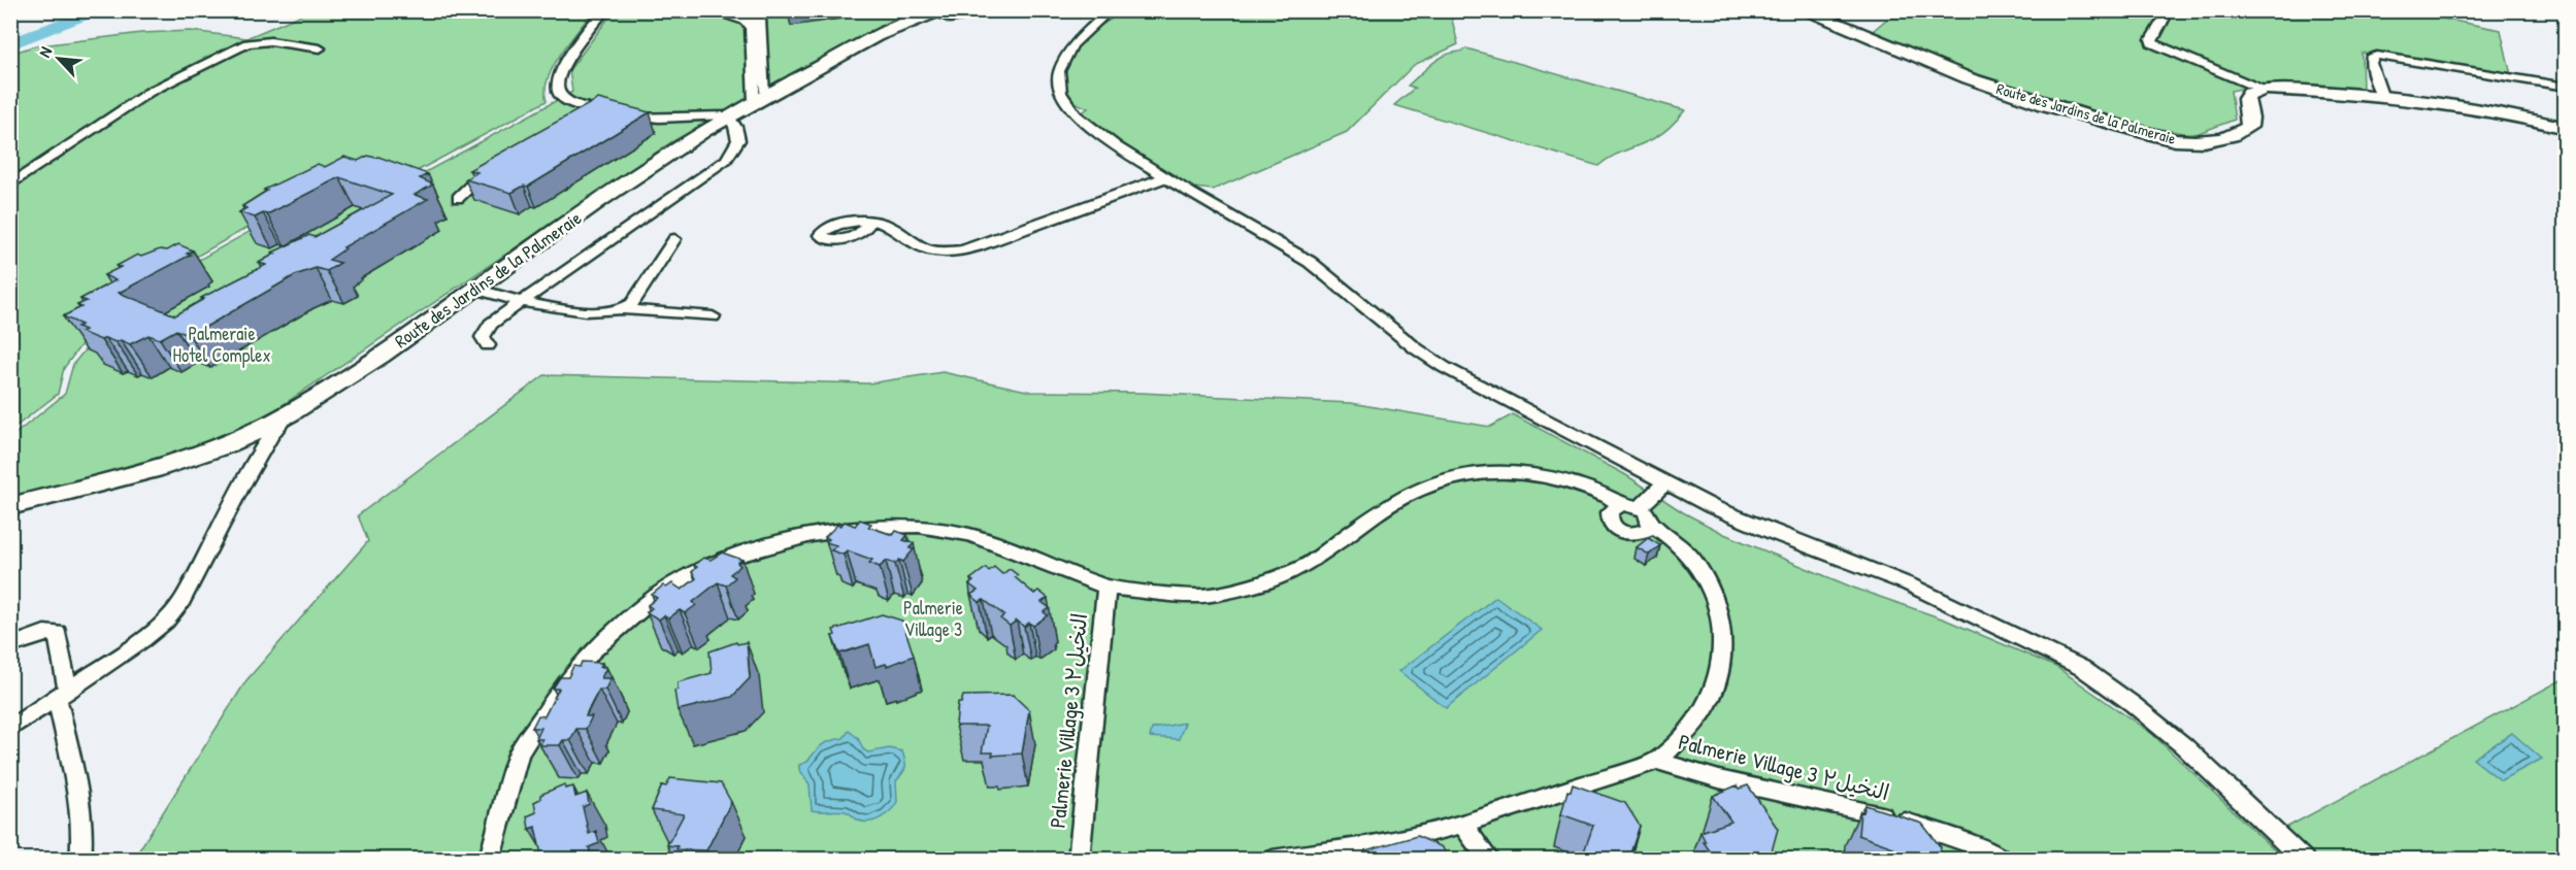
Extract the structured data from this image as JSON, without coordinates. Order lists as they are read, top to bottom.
{
  "streets": {
    "street": ["Route des Jardins de la Palmeraie", "Palmerie Village 3 النخيل٣"]
  },
  "parks": ["Palmeraie Hotel Complex", "Palmerie Village 3"],
  "north": "top left"
}
